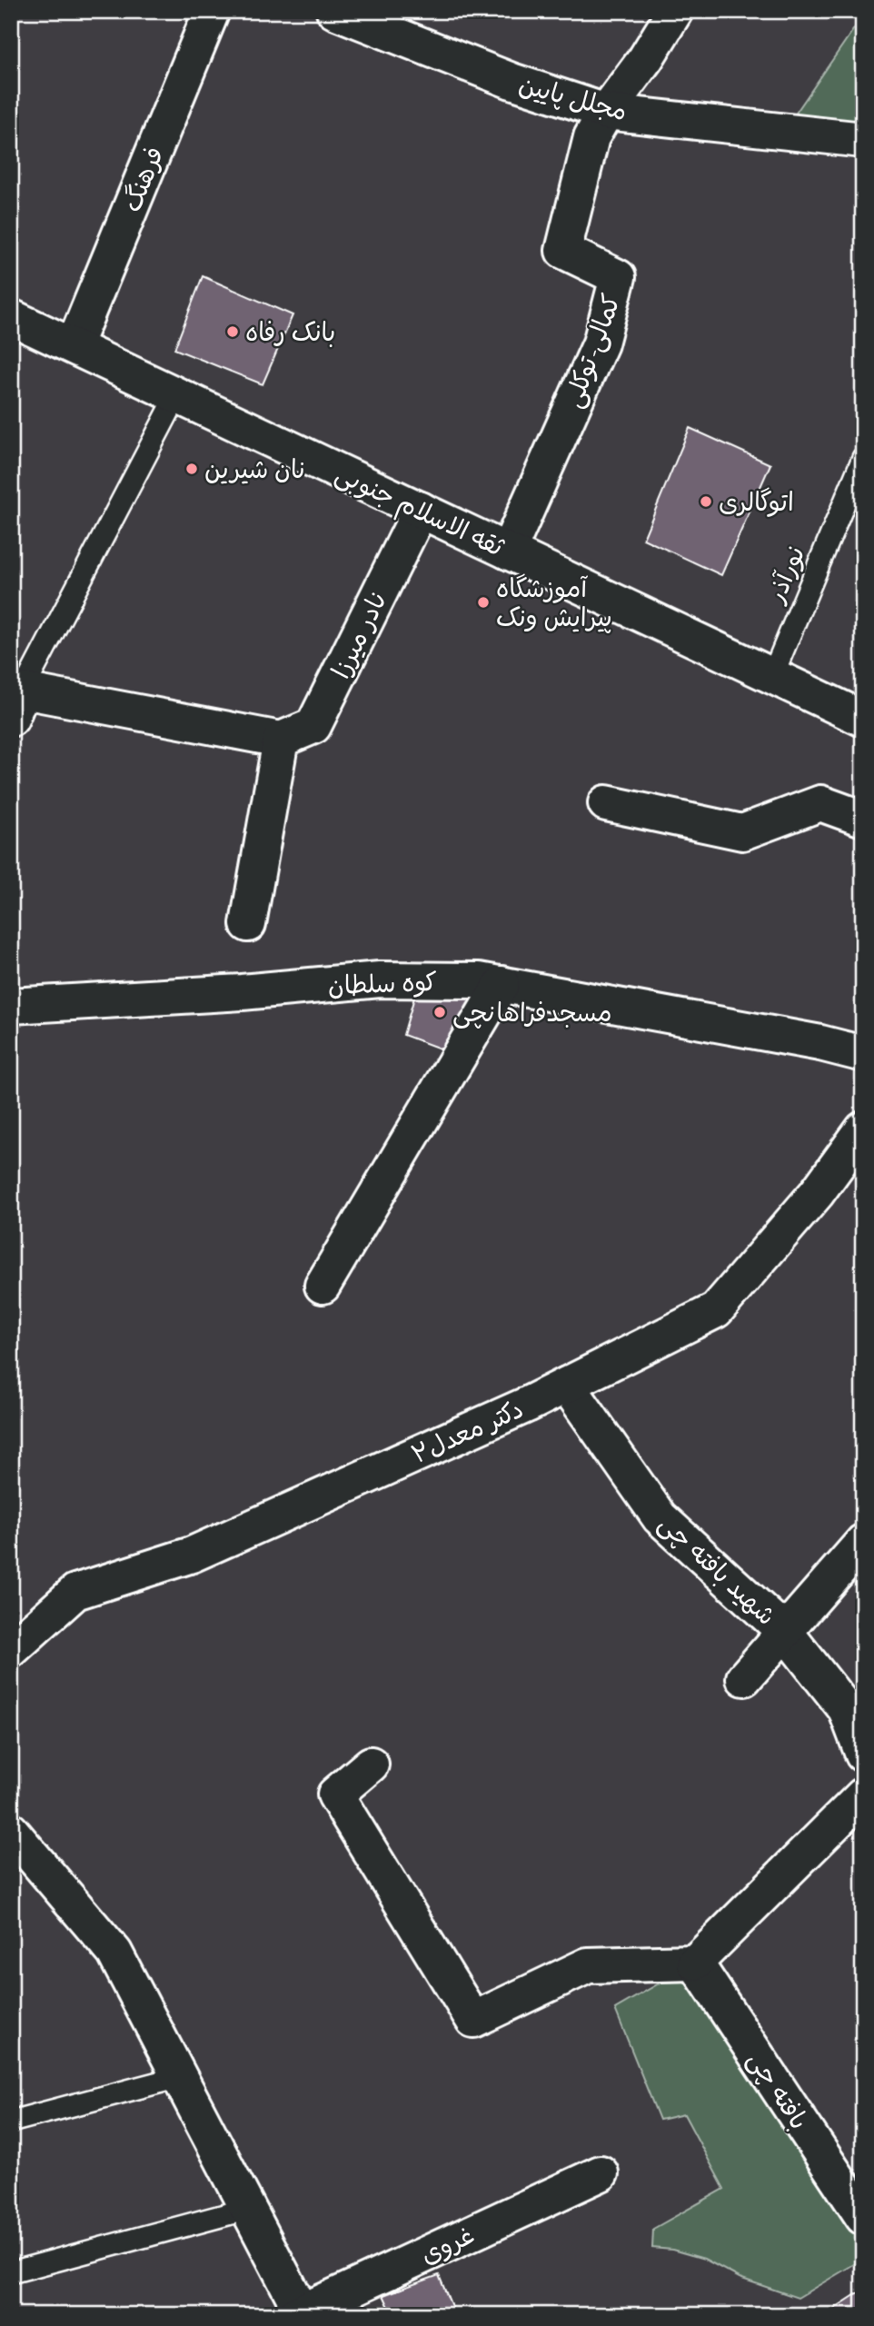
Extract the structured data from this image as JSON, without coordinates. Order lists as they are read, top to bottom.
{
  "streets": {
    "street": [
      "مجلل پایین",
      "فرهنگ",
      "کمالی-توکلی",
      "ثقه الاسلام جنوبی",
      "نادر میرزا",
      "کوه سلطان",
      "دکتر معدل۲",
      "شهید بافته چی",
      "بافته چی",
      "غروی"
    ],
    "lane": ["نورآذر"]
  },
  "crossings": [
    ["مجلل پایین", "کمالی-توکلی"],
    ["فرهنگ", "ثقه الاسلام جنوبی"],
    ["کمالی-توکلی", "ثقه الاسلام جنوبی"],
    ["ثقه الاسلام جنوبی", "نورآذر"],
    ["ثقه الاسلام جنوبی", "نادر میرزا"],
    ["دکتر معدل۲", "شهید بافته چی"]
  ],
  "places": [
    "بانک رفاه",
    "نان شیرین",
    "اتوگالری",
    "آموزشگاه پیرایش ونک",
    "مسجدفراهانچی"
  ]
}
